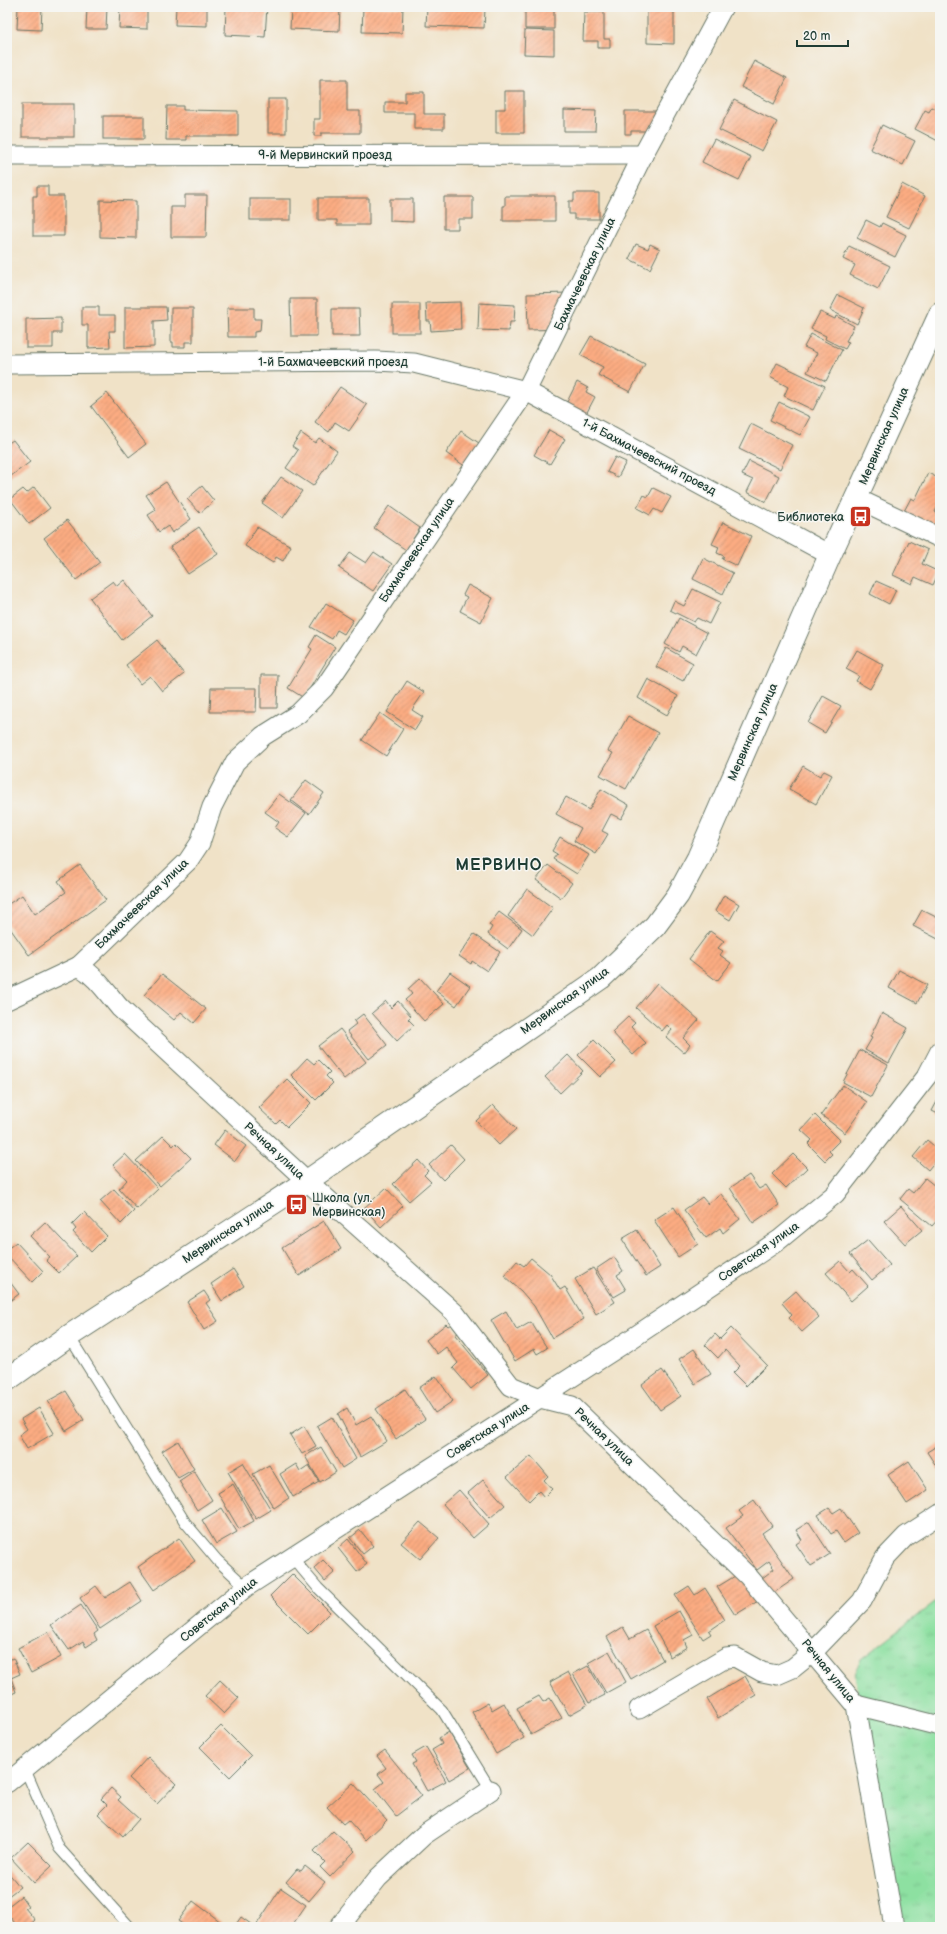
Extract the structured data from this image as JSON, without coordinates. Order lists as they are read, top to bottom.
{
  "streets": {
    "street": [
      "9-й Мервинский проезд",
      "Бахмачеевская улица",
      "1-й Бахмачеевский проезд",
      "Мервинская улица",
      "Речная улица",
      "Советская улица"
    ]
  },
  "crossings": [
    ["9-й Мервинский проезд", "Бахмачеевская улица"],
    ["Бахмачеевская улица", "1-й Бахмачеевский проезд"],
    ["Бахмачеевская улица", "Речная улица"],
    ["1-й Бахмачеевский проезд", "Мервинская улица"],
    ["Мервинская улица", "Речная улица"],
    ["Речная улица", "Советская улица"]
  ],
  "districts": ["МЕРВИНО"],
  "places": {
    "bus stop": ["Библиотека", "Школа (ул. Мервинская)"]
  },
  "scale_bar": "20 m"
}
